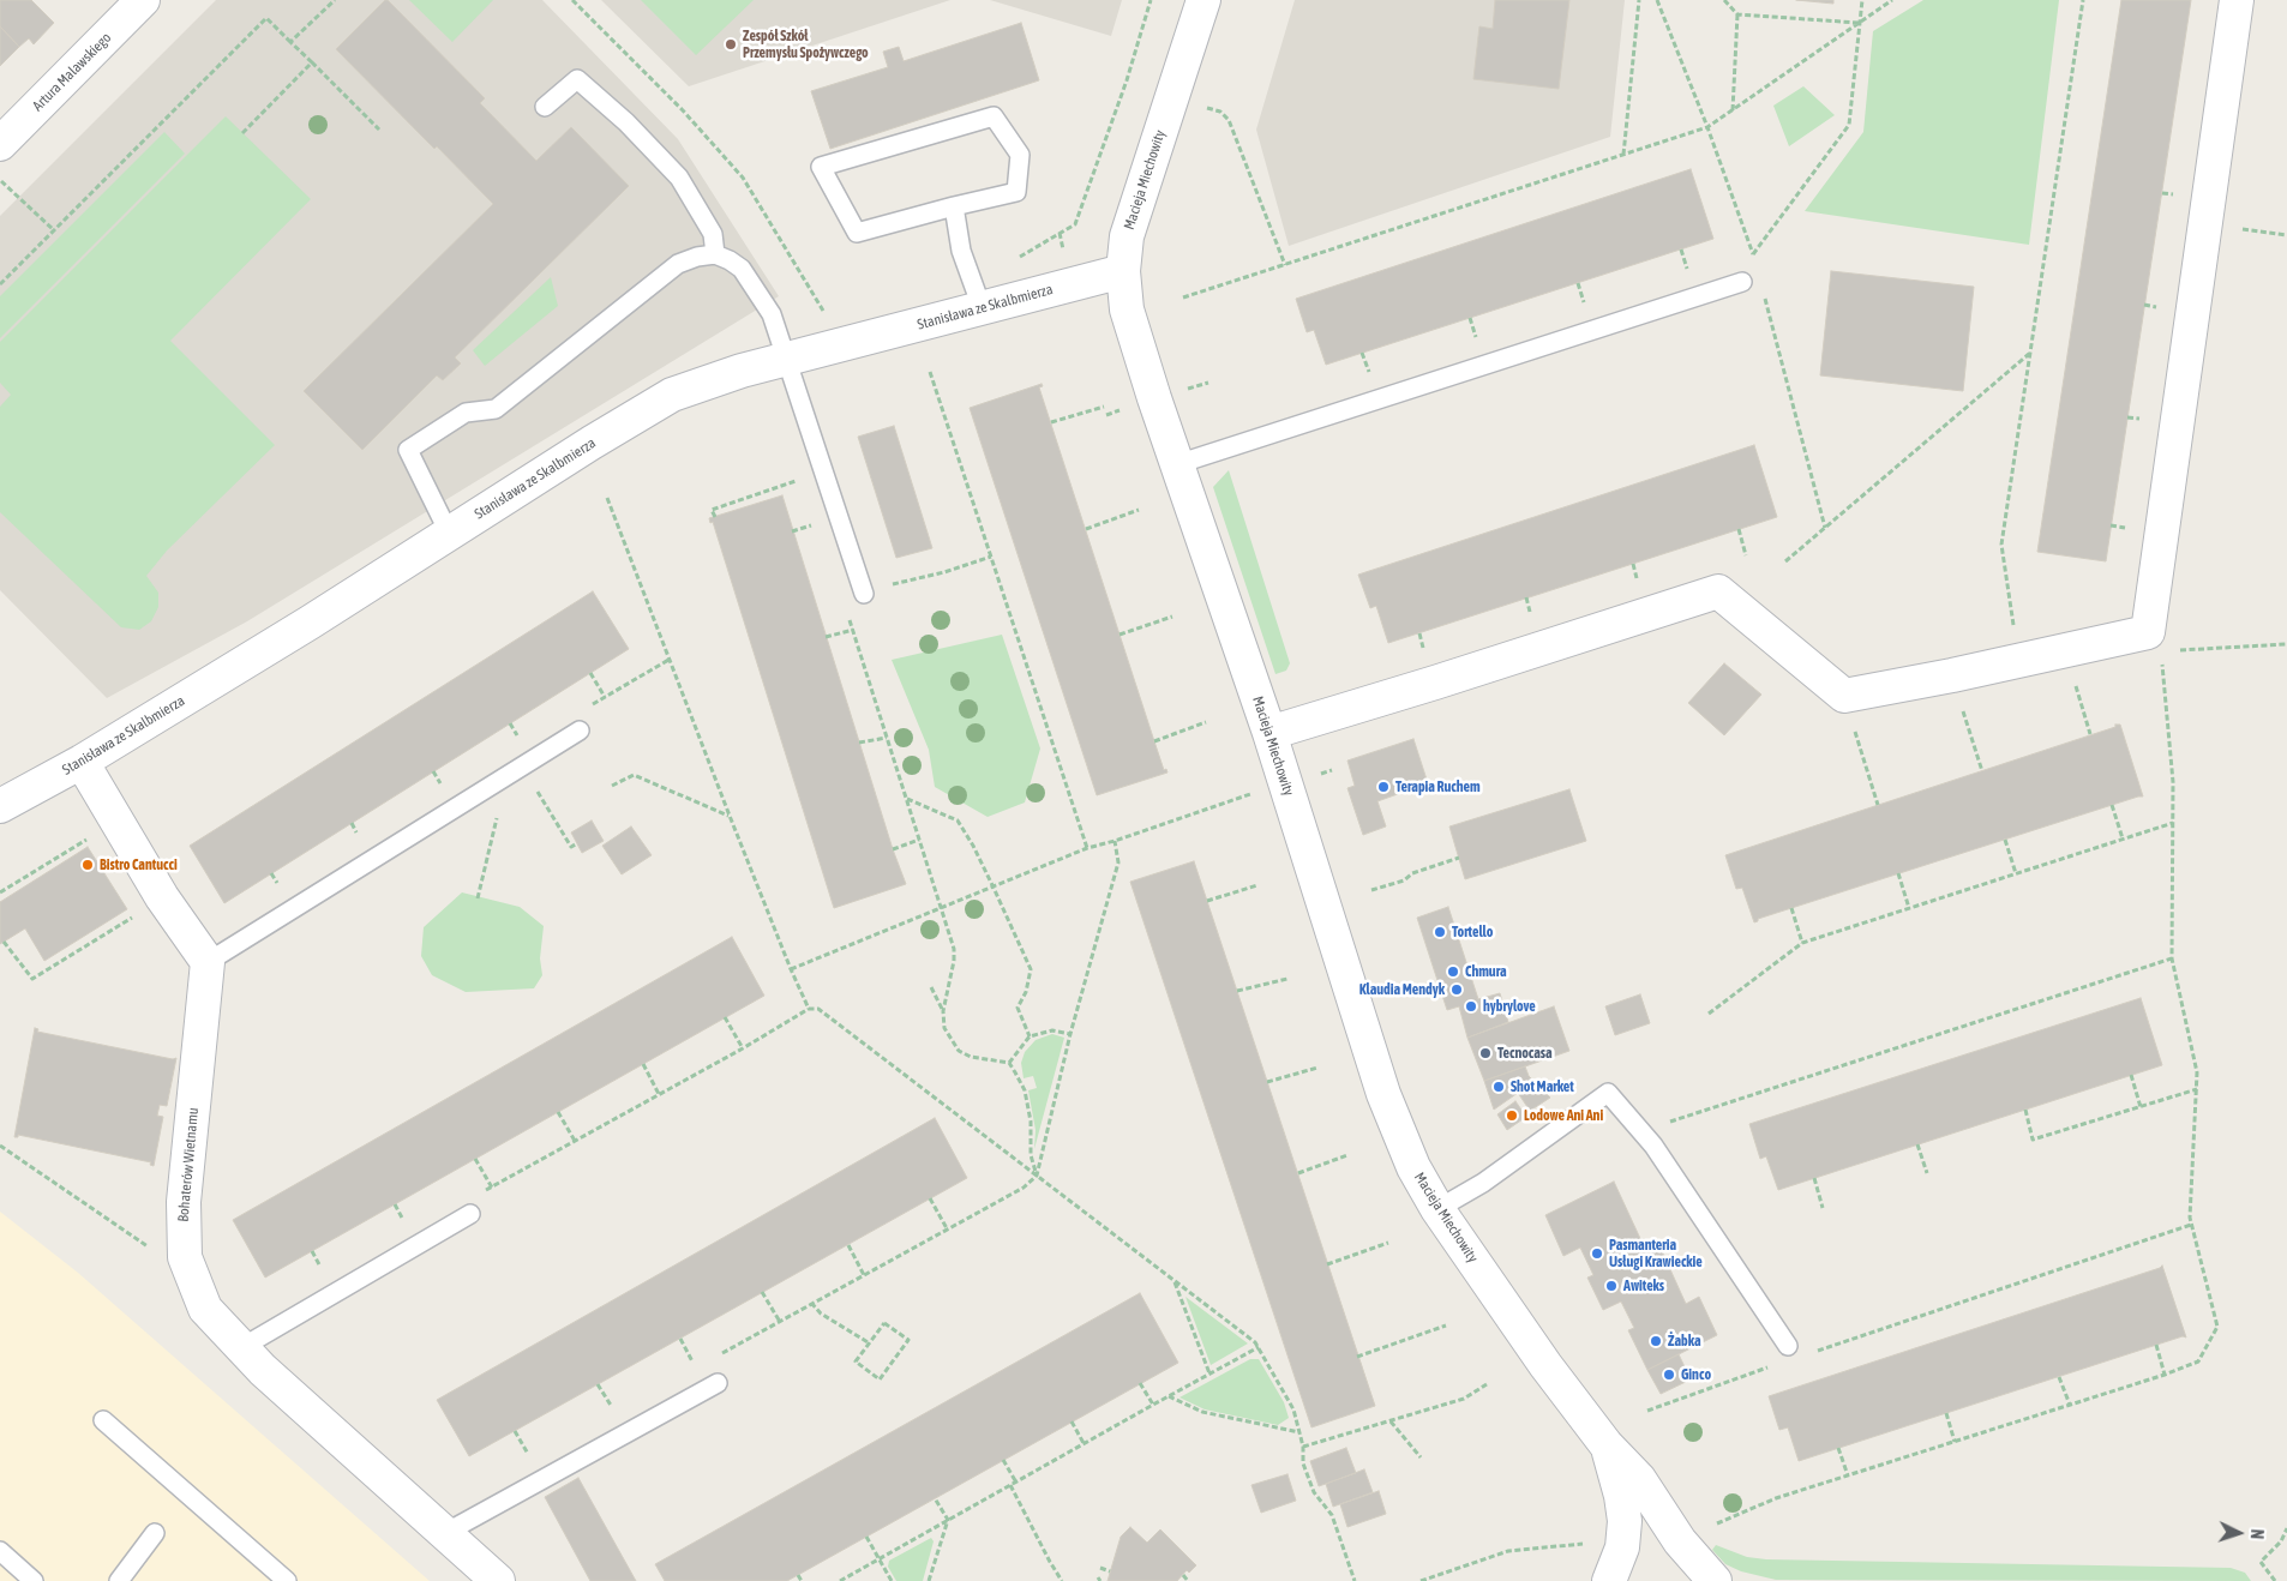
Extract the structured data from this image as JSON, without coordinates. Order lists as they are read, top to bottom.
{
  "streets": {
    "street": [
      "Artura Malawskiego",
      "Macieja Miechowity",
      "Stanisława ze Skalbmierza",
      "Bohaterów Wietnamu"
    ]
  },
  "crossings": [
    ["Macieja Miechowity", "Stanisława ze Skalbmierza"]
  ],
  "places": [
    "Zespół Szkół Przemysłu Spożywczego",
    "Terapia Ruchem",
    "Bistro Cantucci",
    "Tortello",
    "Chmura",
    "Klaudia Mendyk",
    "hybrylove",
    "Tecnocasa",
    "Shot Market",
    "Lodowe Ani Ani",
    "Pasmanteria Usługi Krawieckie",
    "Awiteks",
    "Żabka",
    "Ginco"
  ],
  "north": "right"
}
